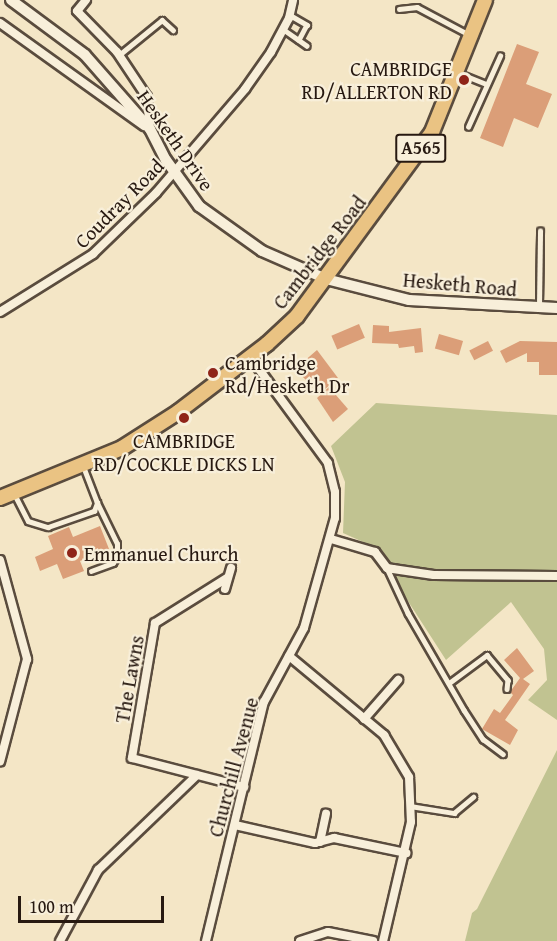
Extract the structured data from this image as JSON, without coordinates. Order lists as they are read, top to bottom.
{
  "streets": {
    "highway": ["A565", "Cambridge Road"],
    "street": [
      "Hesketh Drive",
      "Coudray Road",
      "Hesketh Road",
      "The Lawns",
      "Churchill Avenue"
    ]
  },
  "crossings": [
    ["Hesketh Drive", "Coudray Road"],
    ["Hesketh Drive", "Cambridge Road"],
    ["Hesketh Drive", "Hesketh Road"],
    ["Cambridge Road", "Hesketh Road"],
    ["Cambridge Road", "Churchill Avenue"]
  ],
  "places": [
    "CAMBRIDGE RD/ALLERTON RD",
    "Cambridge Rd/Hesketh Dr",
    "CAMBRIDGE RD/COCKLE DICKS LN",
    "Emmanuel Church"
  ],
  "scale_bar": "100 m"
}
